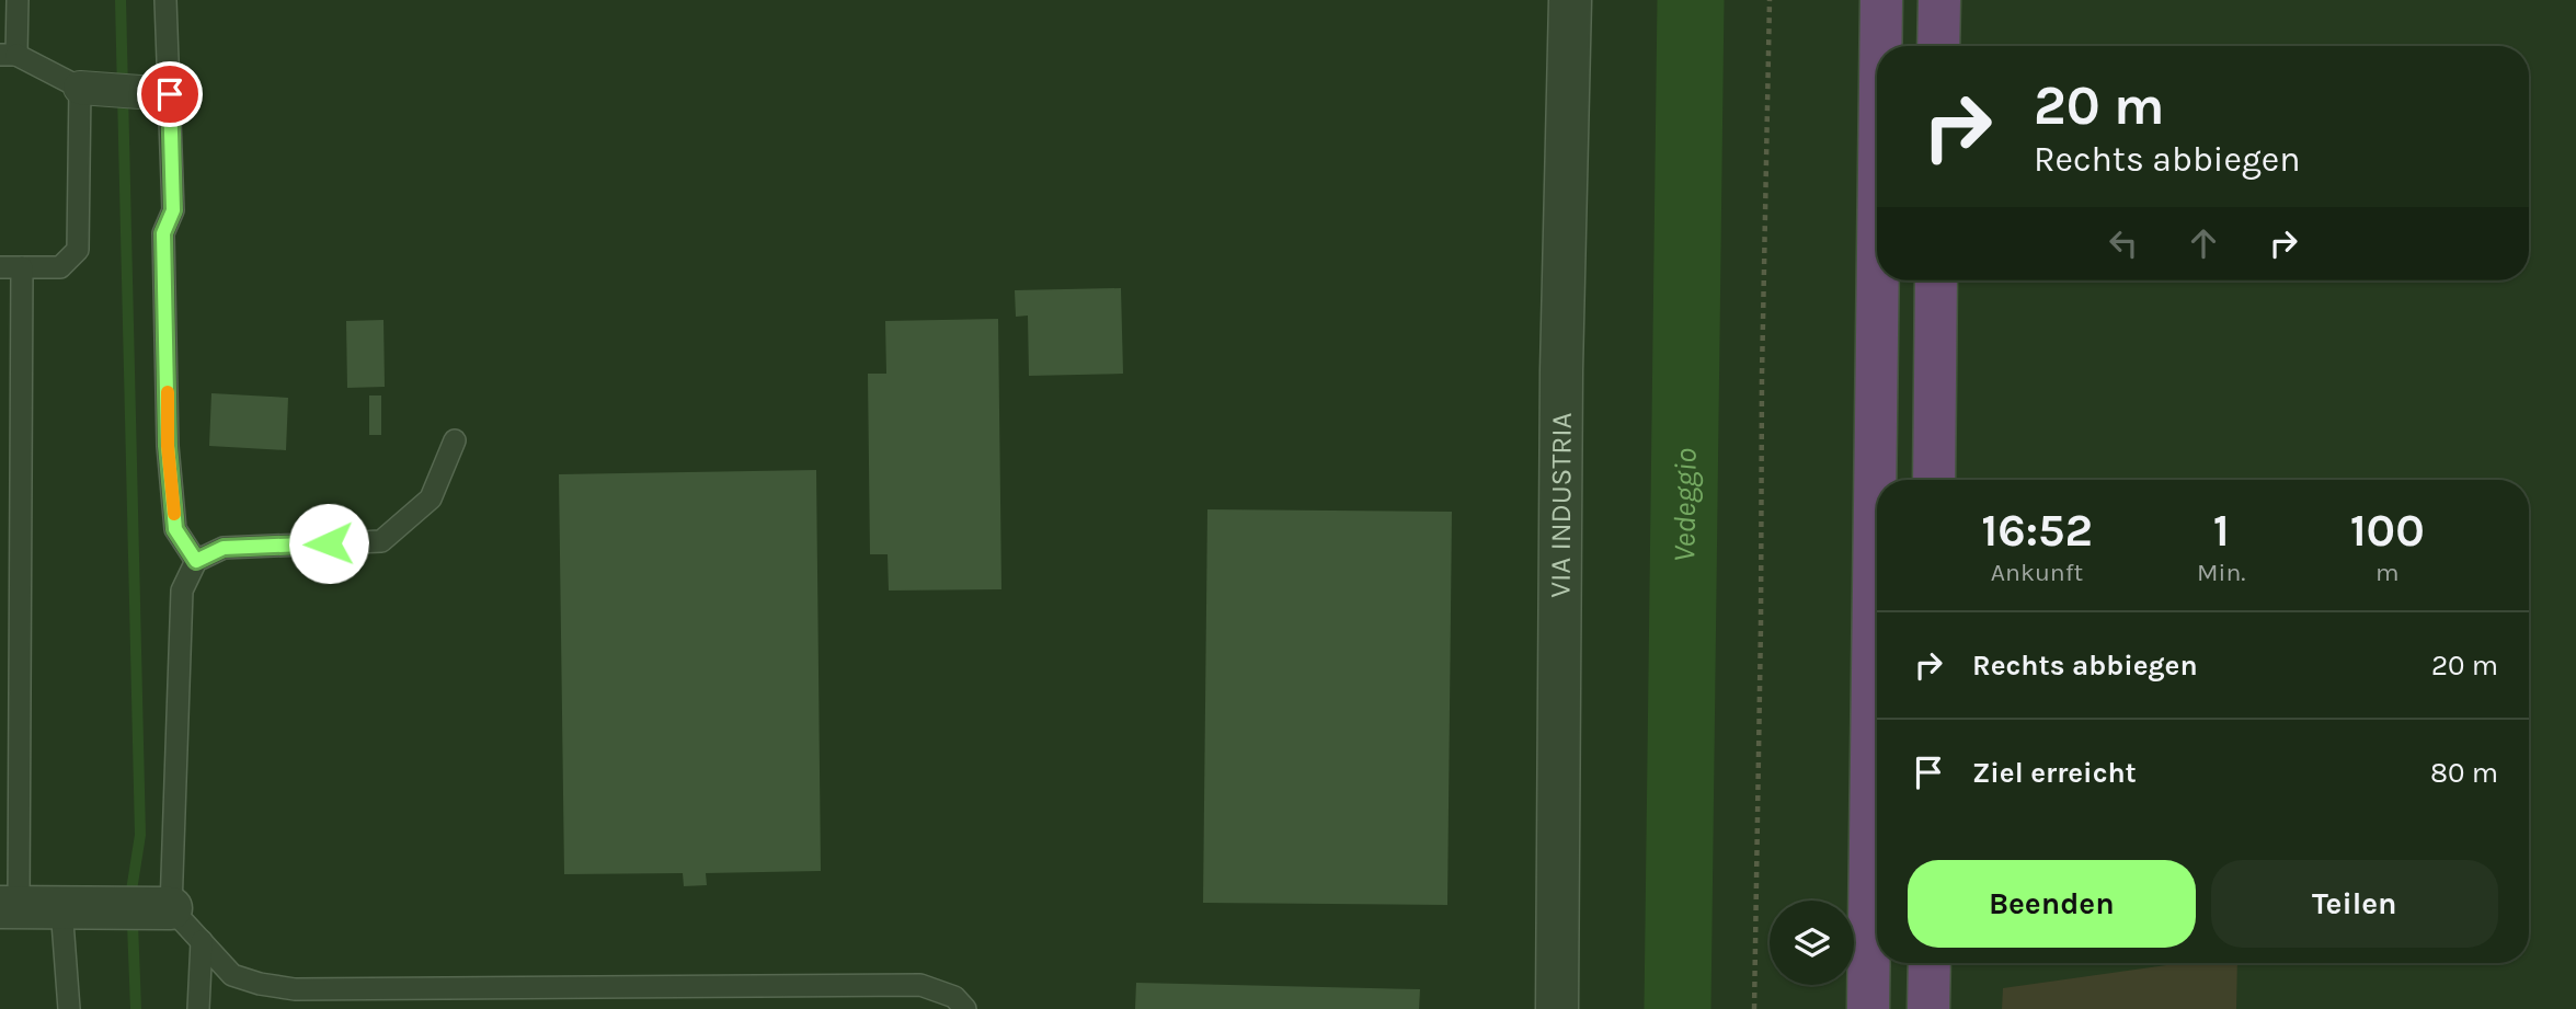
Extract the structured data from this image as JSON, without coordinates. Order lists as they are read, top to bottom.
{
  "streets": {
    "street": ["VIA INDUSTRIA"]
  },
  "water": ["Vedeggio"],
  "page": {
    "turn": ["20 m", "Rechts abbiegen"],
    "eta": [
      "16:52",
      "Ankunft",
      "1",
      "Min.",
      "100",
      "m"
    ],
    "list": [
      {
        "name": "Rechts abbiegen",
        "value": "20 m"
      },
      {
        "name": "Ziel erreicht",
        "value": "80 m"
      }
    ],
    "buttons": ["Beenden", "Teilen"]
  }
}
